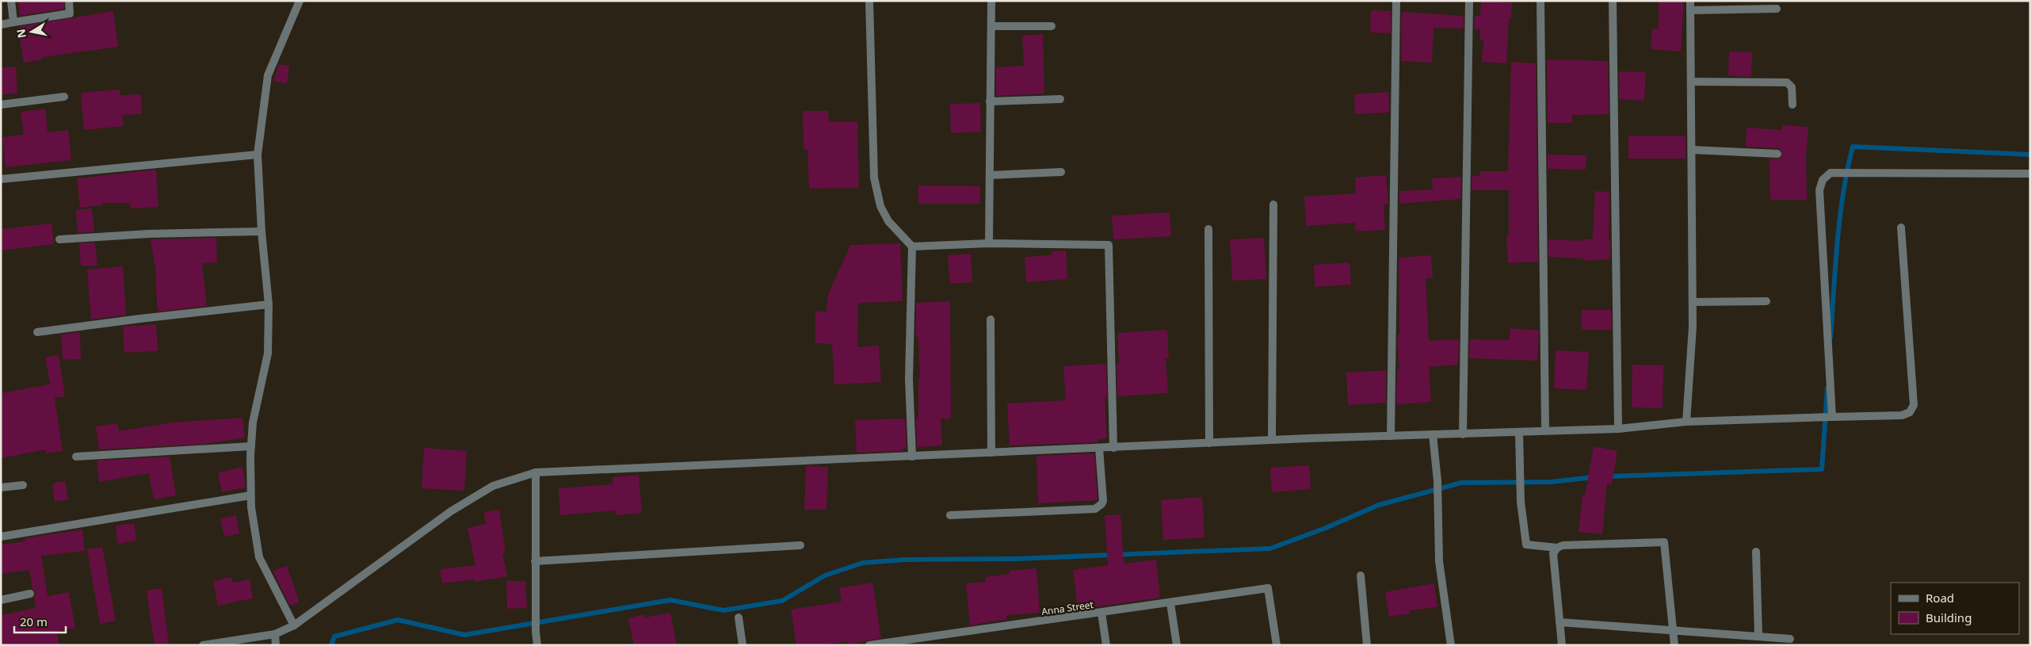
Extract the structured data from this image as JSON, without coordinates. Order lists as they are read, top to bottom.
{
  "streets": {
    "street": ["Anna Street"]
  },
  "legend": ["Road", "Building"],
  "scale_bar": "20 m",
  "north": "left"
}
